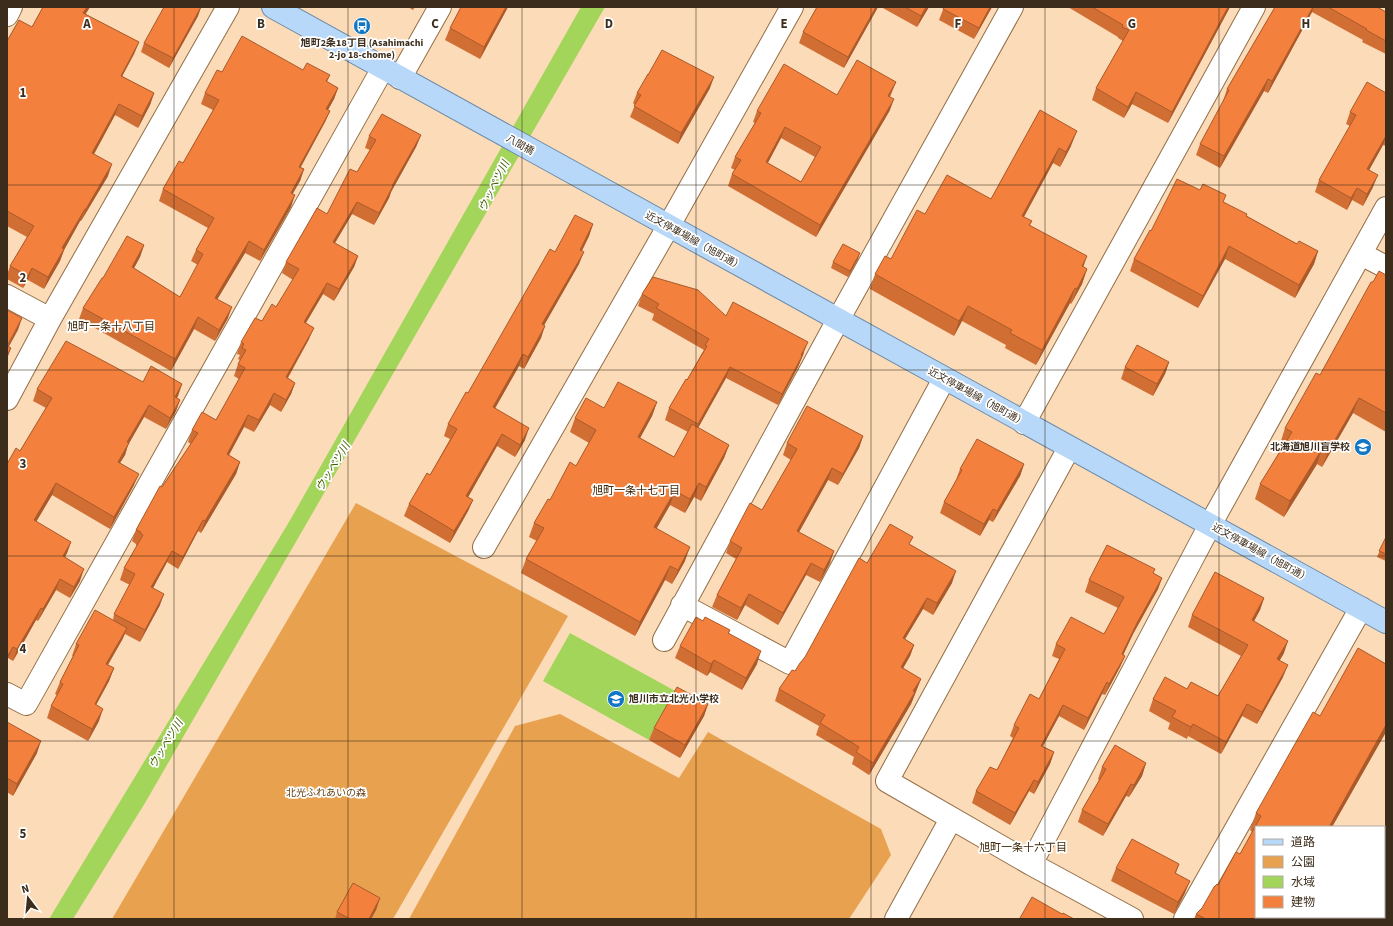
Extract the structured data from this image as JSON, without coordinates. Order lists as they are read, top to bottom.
{
  "streets": {
    "main road": ["八間橋", "近文停車場線（旭町通）"]
  },
  "crossings": [
    ["八間橋", "近文停車場線（旭町通）"]
  ],
  "districts": ["旭町一条十八丁目", "旭町一条十七丁目", "旭町一条十六丁目"],
  "water": ["ウッペツ川"],
  "parks": ["北光ふれあいの森"],
  "places": {
    "bus stop": ["旭町2条18丁目 (Asahimachi 2-jo 18-chome)"],
    "school or university": ["北海道旭川盲学校", "旭川市立北光小学校"]
  },
  "legend": [
    "道路",
    "公園",
    "水域",
    "建物"
  ],
  "north": "top",
  "grid": {
    "columns": [
      "A",
      "B",
      "C",
      "D",
      "E",
      "F",
      "G",
      "H"
    ],
    "rows": [
      "1",
      "2",
      "3",
      "4",
      "5"
    ]
  }
}
